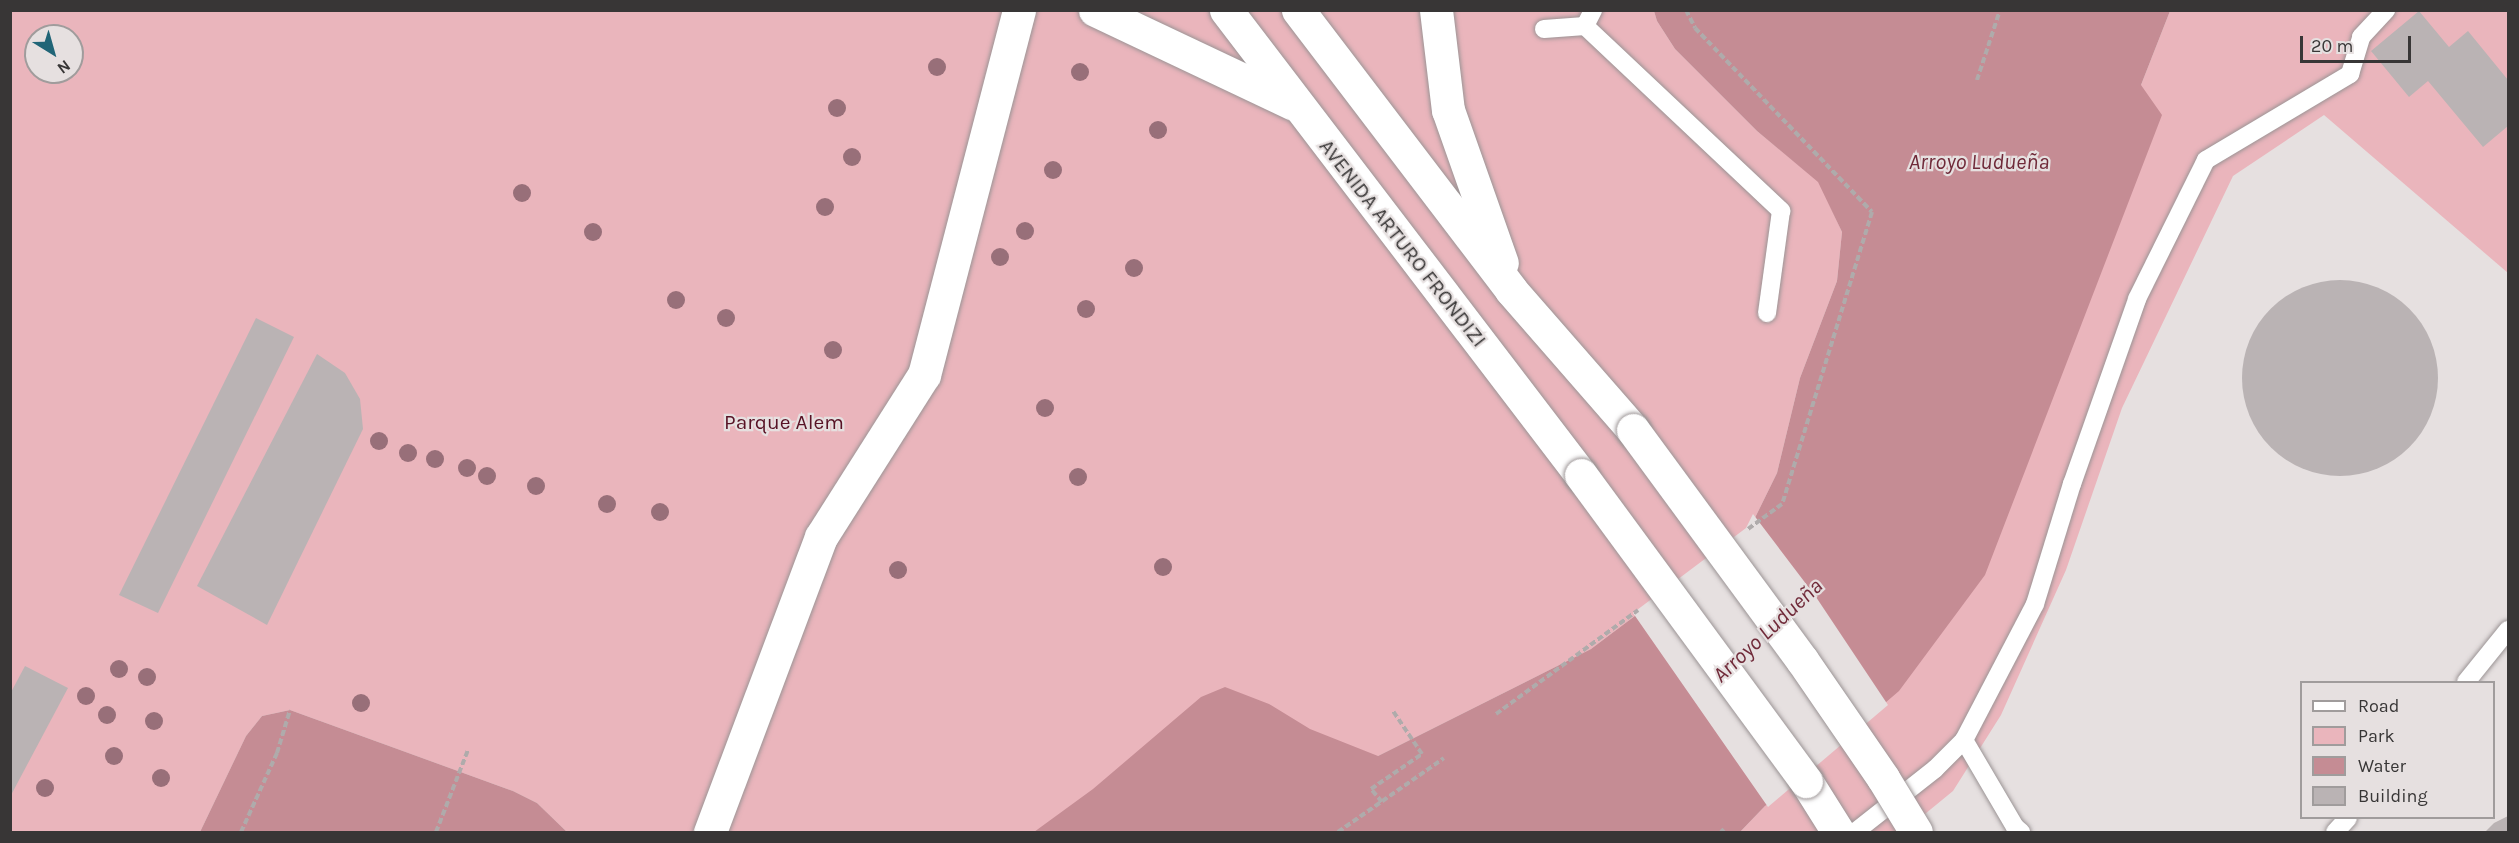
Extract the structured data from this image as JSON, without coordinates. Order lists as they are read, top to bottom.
{
  "streets": {
    "main road": ["AVENIDA ARTURO FRONDIZI"]
  },
  "water": ["Arroyo Ludueña"],
  "parks": ["Parque Alem"],
  "legend": [
    "Road",
    "Park",
    "Water",
    "Building"
  ],
  "scale_bar": "20 m",
  "north": "bottom right"
}
